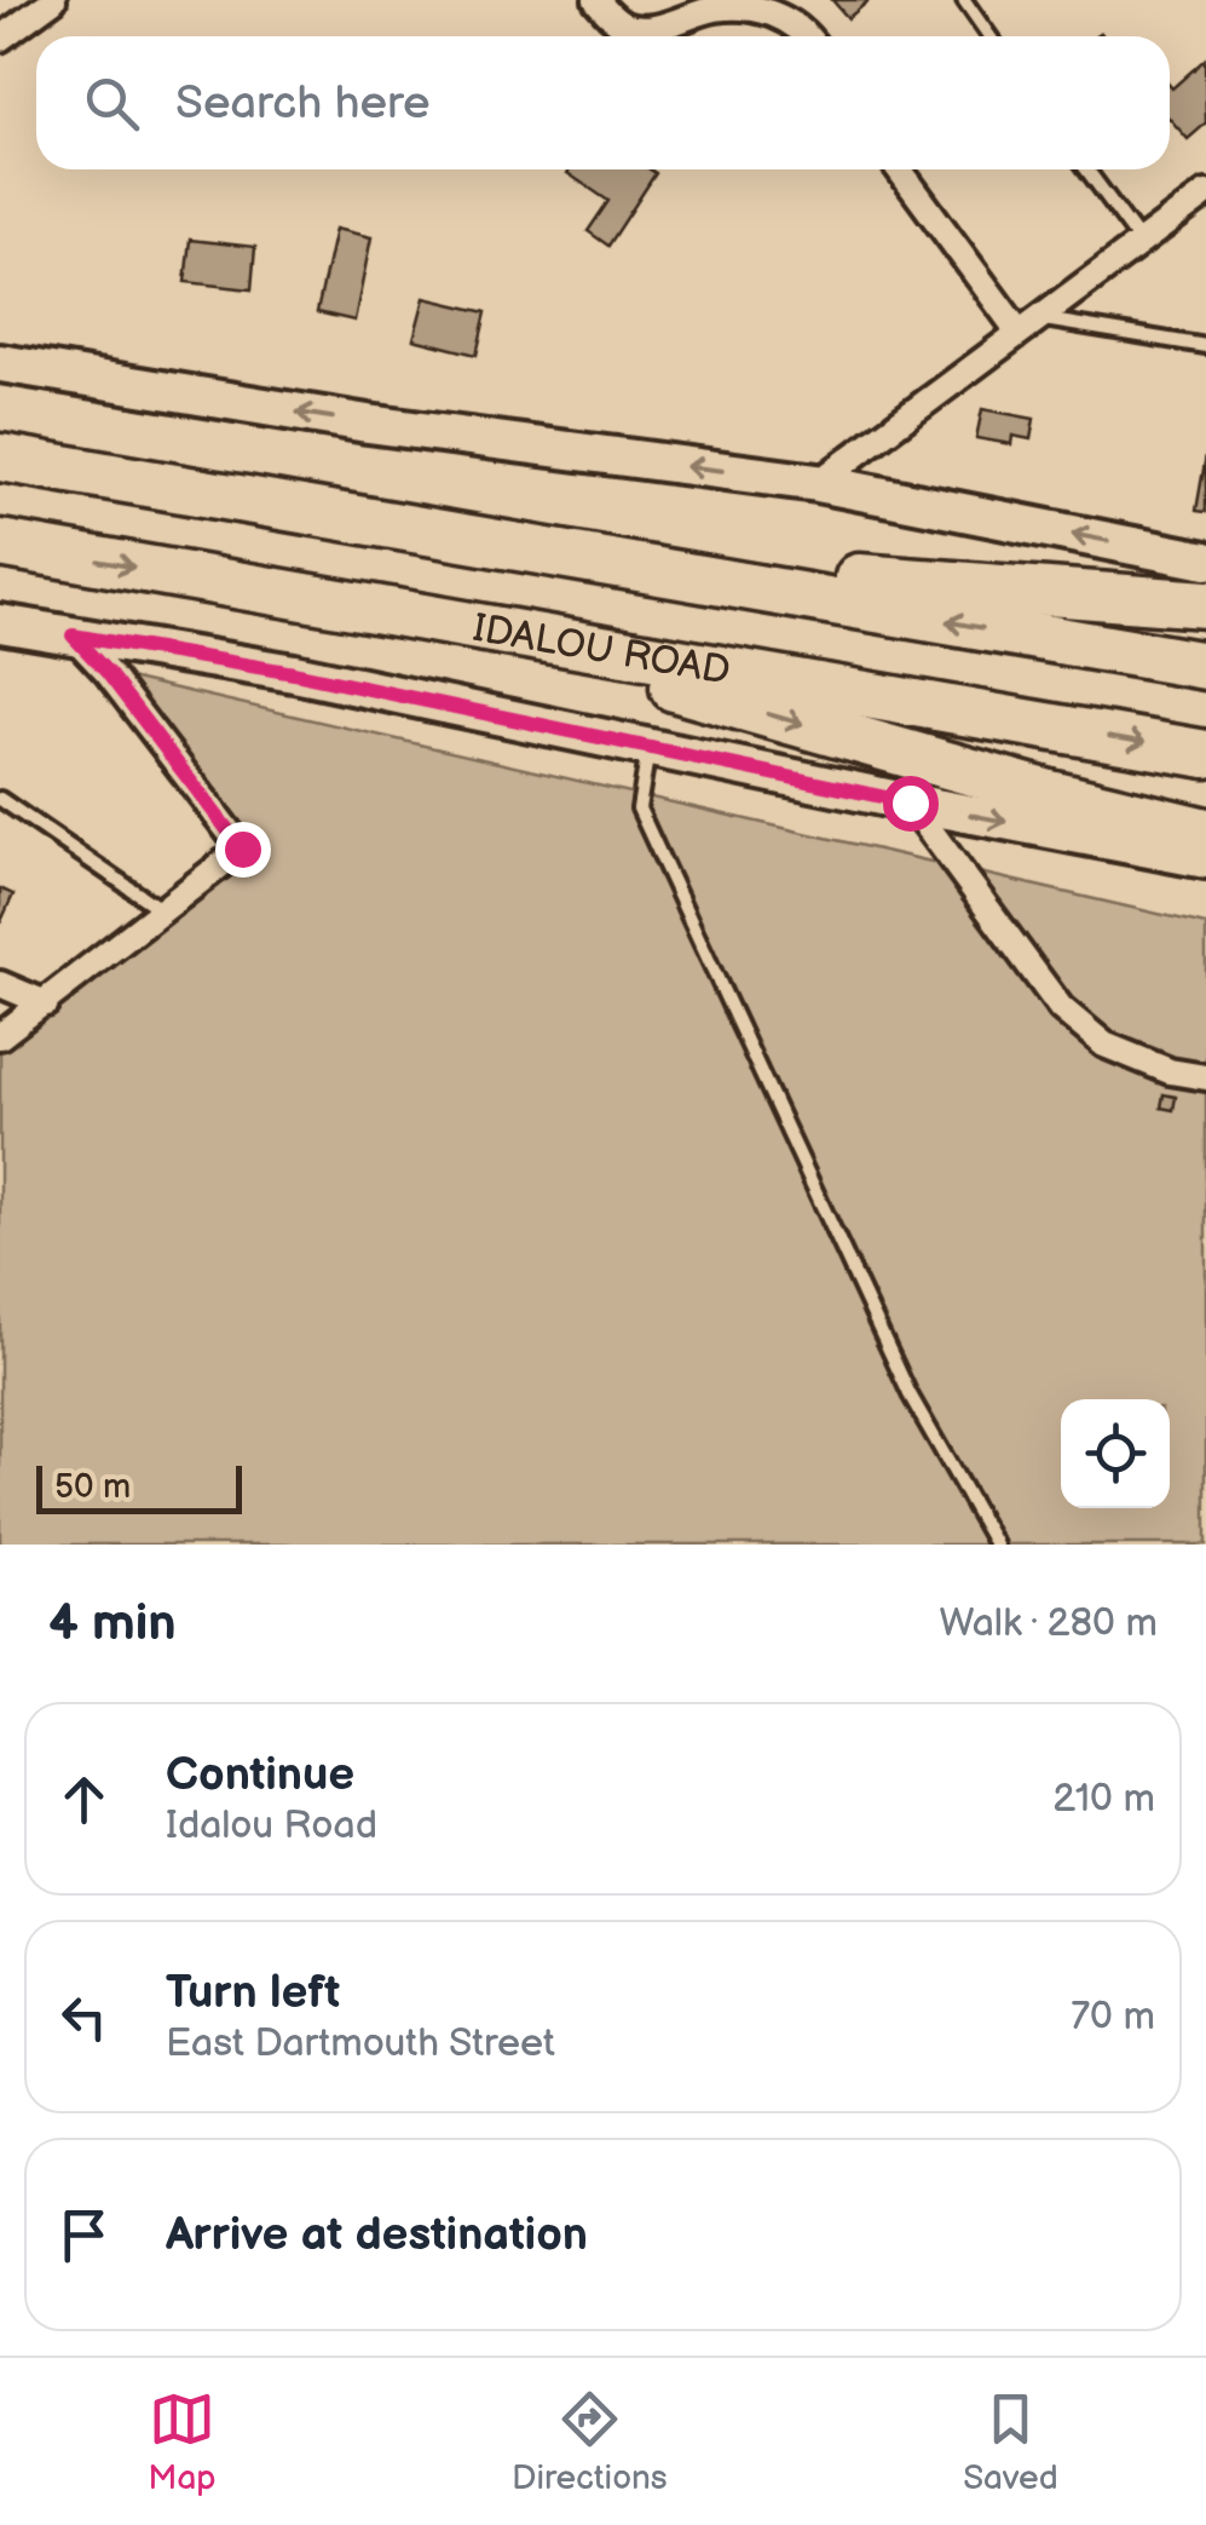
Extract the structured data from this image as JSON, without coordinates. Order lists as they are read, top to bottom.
{
  "streets": {
    "highway": ["IDALOU ROAD"]
  },
  "scale_bar": "50 m",
  "page": {
    "search": "Search here",
    "scale": "50 m",
    "heading": ["4 min", "Walk · 280 m"],
    "list": [
      ["Continue", "Idalou Road", "210 m"],
      ["Turn left", "East Dartmouth Street", "70 m"],
      "Arrive at destination"
    ],
    "nav": ["Map", "Directions", "Saved"]
  }
}
